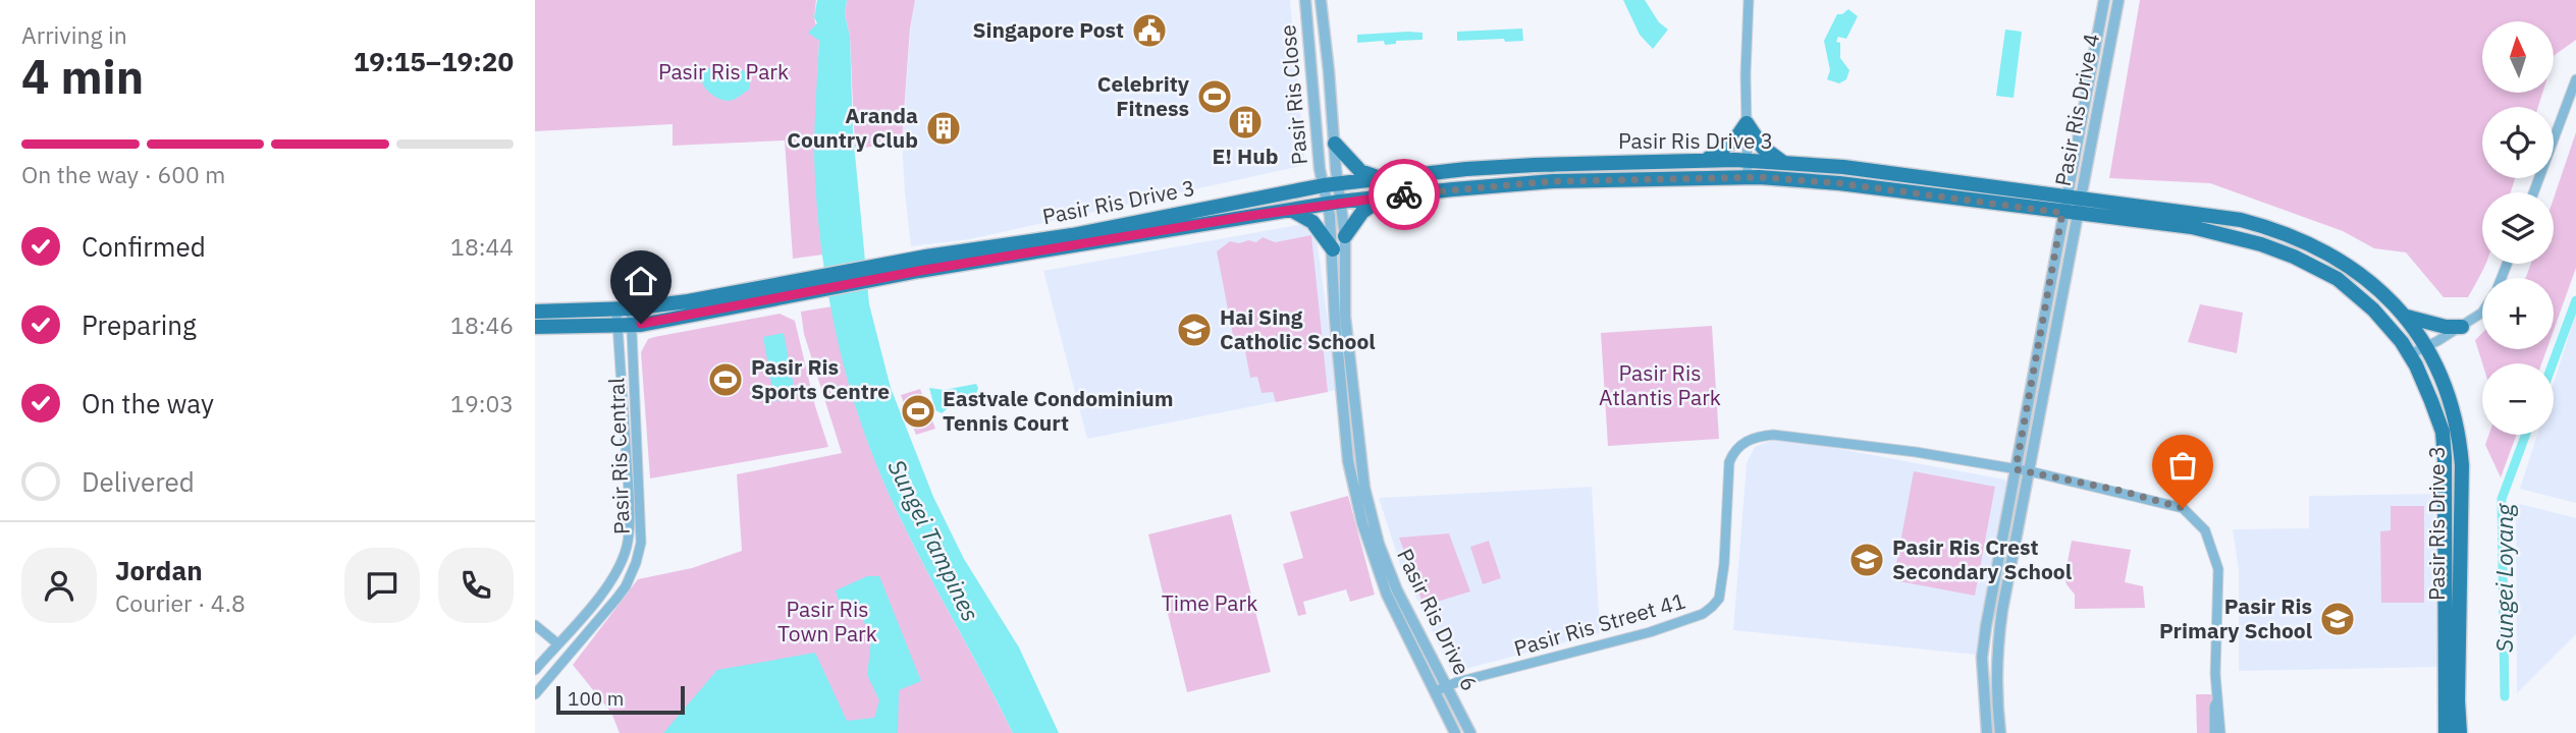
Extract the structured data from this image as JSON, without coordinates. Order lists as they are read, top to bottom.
{
  "streets": {
    "main road": ["Pasir Ris Drive 3"],
    "street": [
      "Pasir Ris Close",
      "Pasir Ris Drive 4",
      "Pasir Ris Central",
      "Pasir Ris Drive 6",
      "Pasir Ris Street 41"
    ]
  },
  "crossings": [
    ["Pasir Ris Close", "Pasir Ris Drive 3"],
    ["Pasir Ris Close", "Pasir Ris Drive 6"],
    ["Pasir Ris Drive 4", "Pasir Ris Drive 3"],
    ["Pasir Ris Drive 4", "Pasir Ris Street 41"],
    ["Pasir Ris Drive 3", "Pasir Ris Central"],
    ["Pasir Ris Drive 3", "Pasir Ris Drive 6"],
    ["Pasir Ris Drive 6", "Pasir Ris Street 41"]
  ],
  "water": ["Sungei Tampines", "Sungei Loyang"],
  "parks": [
    "Pasir Ris Park",
    "Pasir Ris Atlantis Park",
    "Time Park",
    "Pasir Ris Town Park"
  ],
  "places": {
    "public building": ["Singapore Post"],
    "sports": ["Celebrity Fitness", "Pasir Ris Sports Centre", "Eastvale Condominium Tennis Court"],
    "building": ["E! Hub", "Aranda Country Club"],
    "school or university": ["Hai Sing Catholic School", "Pasir Ris Crest Secondary School", "Pasir Ris Primary School"]
  },
  "scale_bar": "100 m",
  "north": "top",
  "page": {
    "heading": ["4 min", "Arriving in", "19:15–19:20"],
    "panel": ["Jordan", "Courier · 4.8"],
    "map_buttons": ["+", "−"],
    "bar": "On the way · 600 m",
    "list": [
      ["Confirmed", "18:44"],
      ["Preparing", "18:46"],
      ["On the way", "19:03"],
      "Delivered"
    ],
    "scale": "100 m"
  }
}
